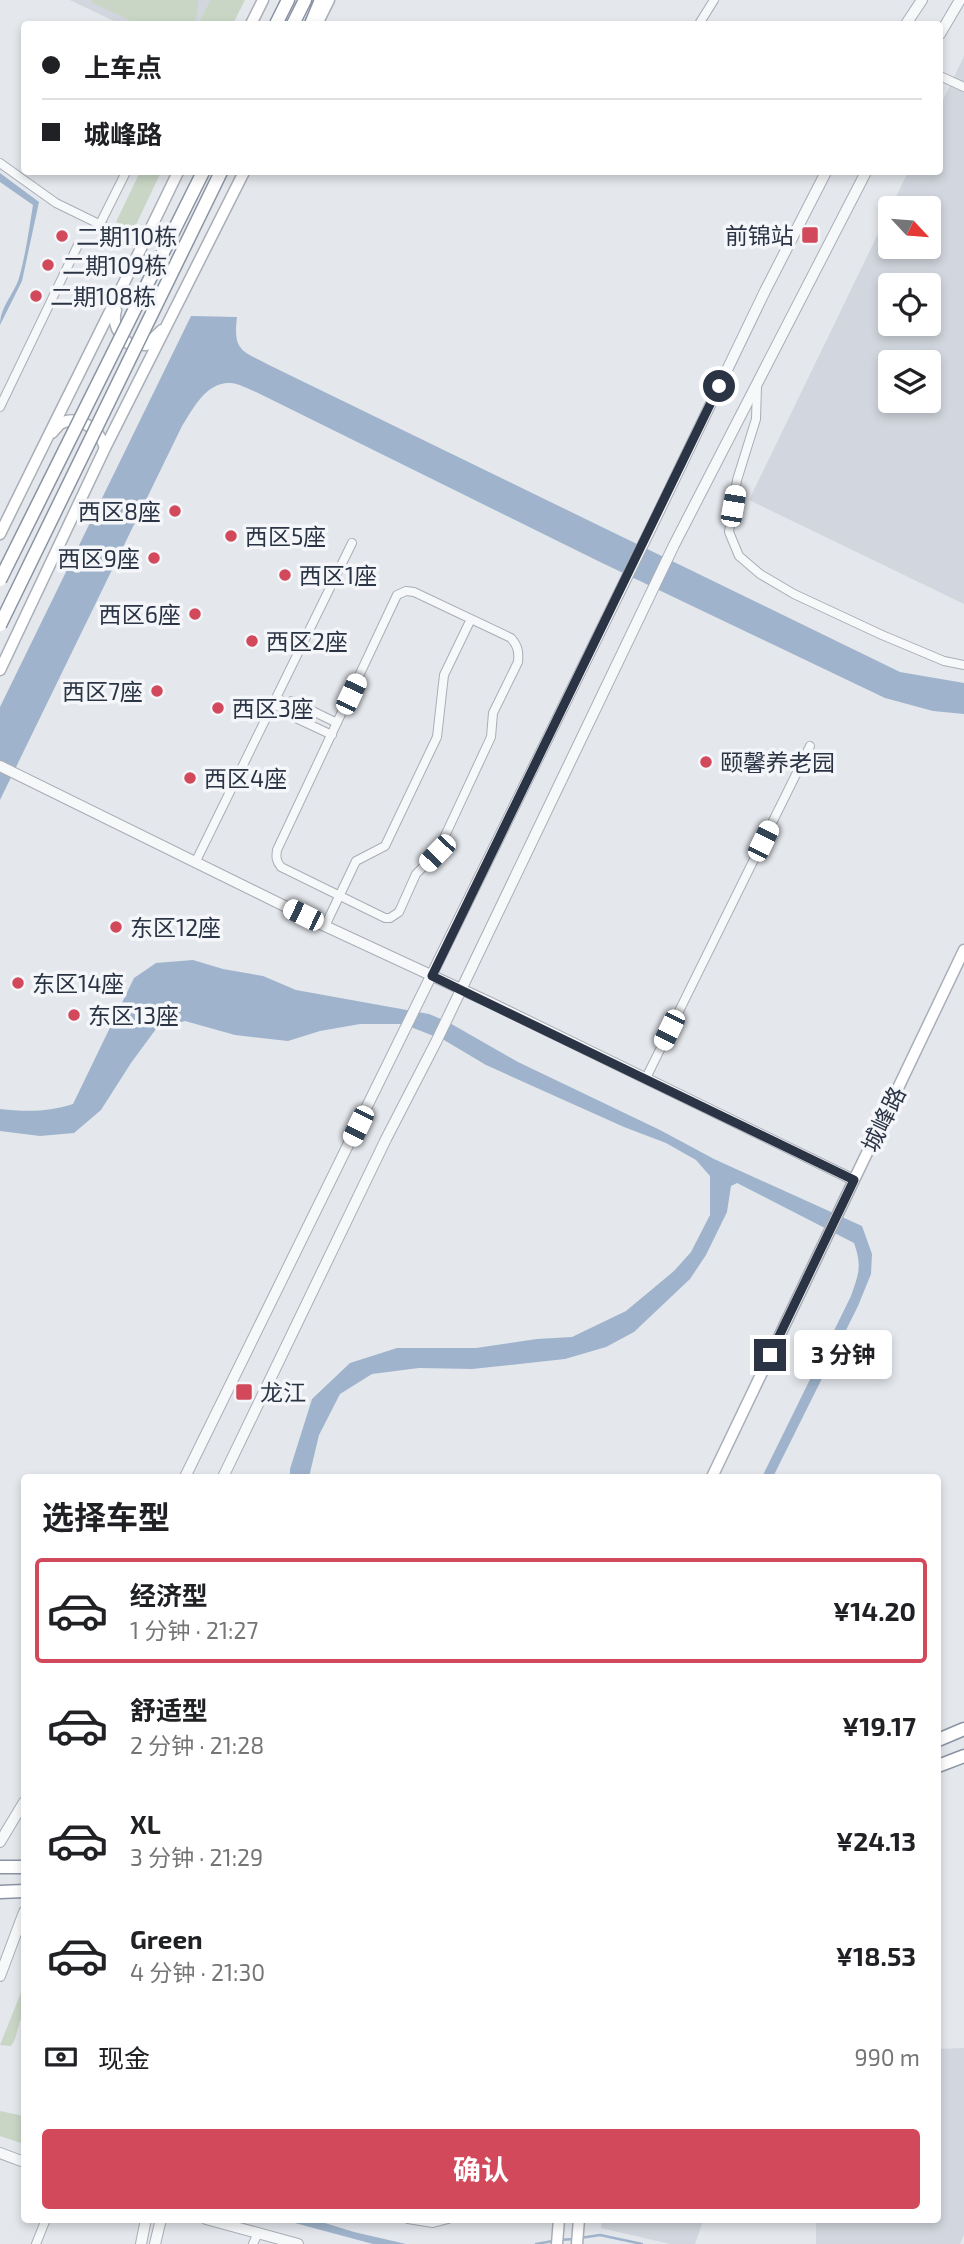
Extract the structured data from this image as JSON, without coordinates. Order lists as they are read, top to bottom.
{
  "streets": {
    "main road": ["城峰路"]
  },
  "places": {
    "transit": ["前锦站", "龙江"],
    "other": [
      "二期110栋",
      "二期109栋",
      "二期108栋",
      "西区8座",
      "西区5座",
      "西区9座",
      "西区1座",
      "西区6座",
      "西区2座",
      "西区7座",
      "西区3座",
      "颐馨养老园",
      "西区4座",
      "东区12座",
      "东区14座",
      "东区13座"
    ]
  },
  "north": "bottom right",
  "page": {
    "banner": ["上车点", "城峰路"],
    "bubble": "3 分钟",
    "heading": "选择车型",
    "list": [
      {
        "name": "经济型",
        "note": "1 分钟 · 21:27",
        "value": "¥14.20"
      },
      {
        "name": "舒适型",
        "note": "2 分钟 · 21:28",
        "value": "¥19.17"
      },
      {
        "name": "XL",
        "note": "3 分钟 · 21:29",
        "value": "¥24.13"
      },
      {
        "name": "Green",
        "note": "4 分钟 · 21:30",
        "value": "¥18.53"
      }
    ],
    "pay": ["现金", "990 m"],
    "buttons": "确认"
  }
}
